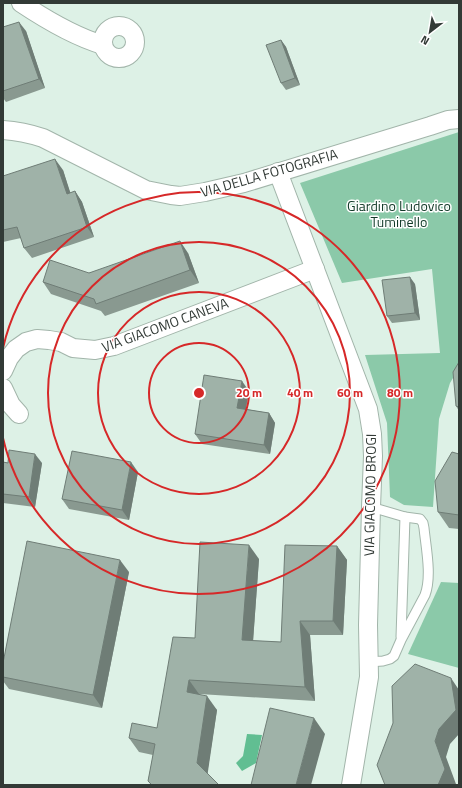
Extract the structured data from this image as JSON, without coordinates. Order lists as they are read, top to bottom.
{
  "streets": {
    "street": ["VIA DELLA FOTOGRAFIA", "VIA GIACOMO CANEVA", "VIA GIACOMO BROGI"]
  },
  "crossings": [
    ["VIA DELLA FOTOGRAFIA", "VIA GIACOMO BROGI"],
    ["VIA GIACOMO CANEVA", "VIA GIACOMO BROGI"]
  ],
  "parks": ["Giardino Ludovico Tuminello"],
  "north": "bottom left",
  "rings": [
    "20 m",
    "40 m",
    "60 m",
    "80 m"
  ]
}
